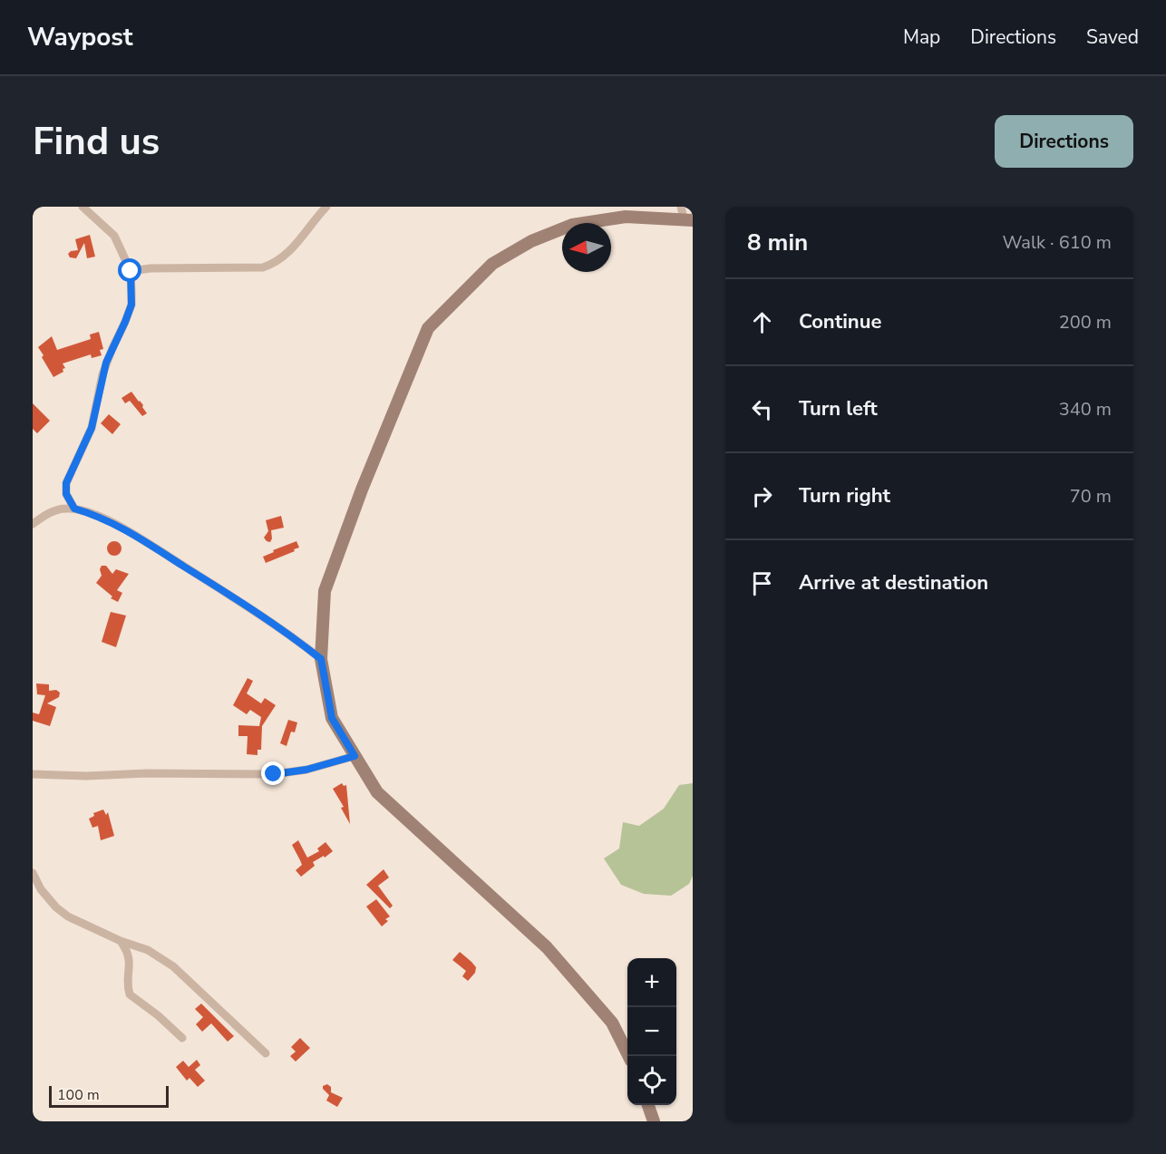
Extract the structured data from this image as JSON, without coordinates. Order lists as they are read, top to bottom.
{
  "scale_bar": "100 m",
  "north": "left",
  "page": {
    "header": "Waypost",
    "nav": ["Map", "Directions", "Saved"],
    "buttons": "Directions",
    "title": "Find us",
    "heading": ["8 min", "Walk · 610 m"],
    "list": [
      ["Continue", "200 m"],
      ["Turn left", "340 m"],
      ["Turn right", "70 m"],
      "Arrive at destination"
    ],
    "map_buttons": ["+", "−"],
    "scale": "100 m"
  }
}
